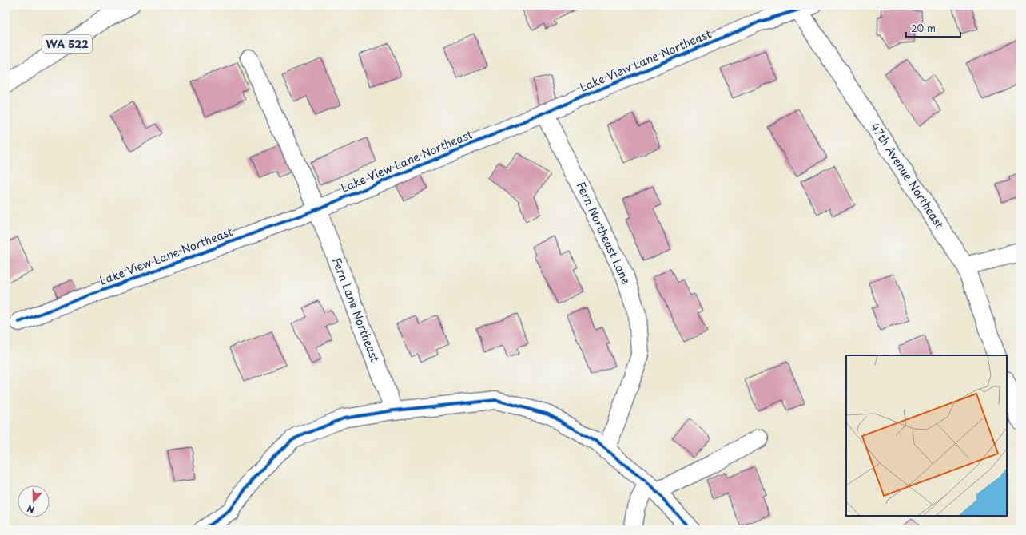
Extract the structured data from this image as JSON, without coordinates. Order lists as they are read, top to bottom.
{
  "streets": {
    "street": [
      "WA 522",
      "Lake View Lane Northeast",
      "47th Avenue Northeast",
      "Fern Northeast Lane",
      "Fern Lane Northeast"
    ]
  },
  "crossings": [
    ["Lake View Lane Northeast", "47th Avenue Northeast"],
    ["Lake View Lane Northeast", "Fern Northeast Lane"],
    ["Lake View Lane Northeast", "Fern Lane Northeast"]
  ],
  "scale_bar": "20 m",
  "north": "bottom"
}
